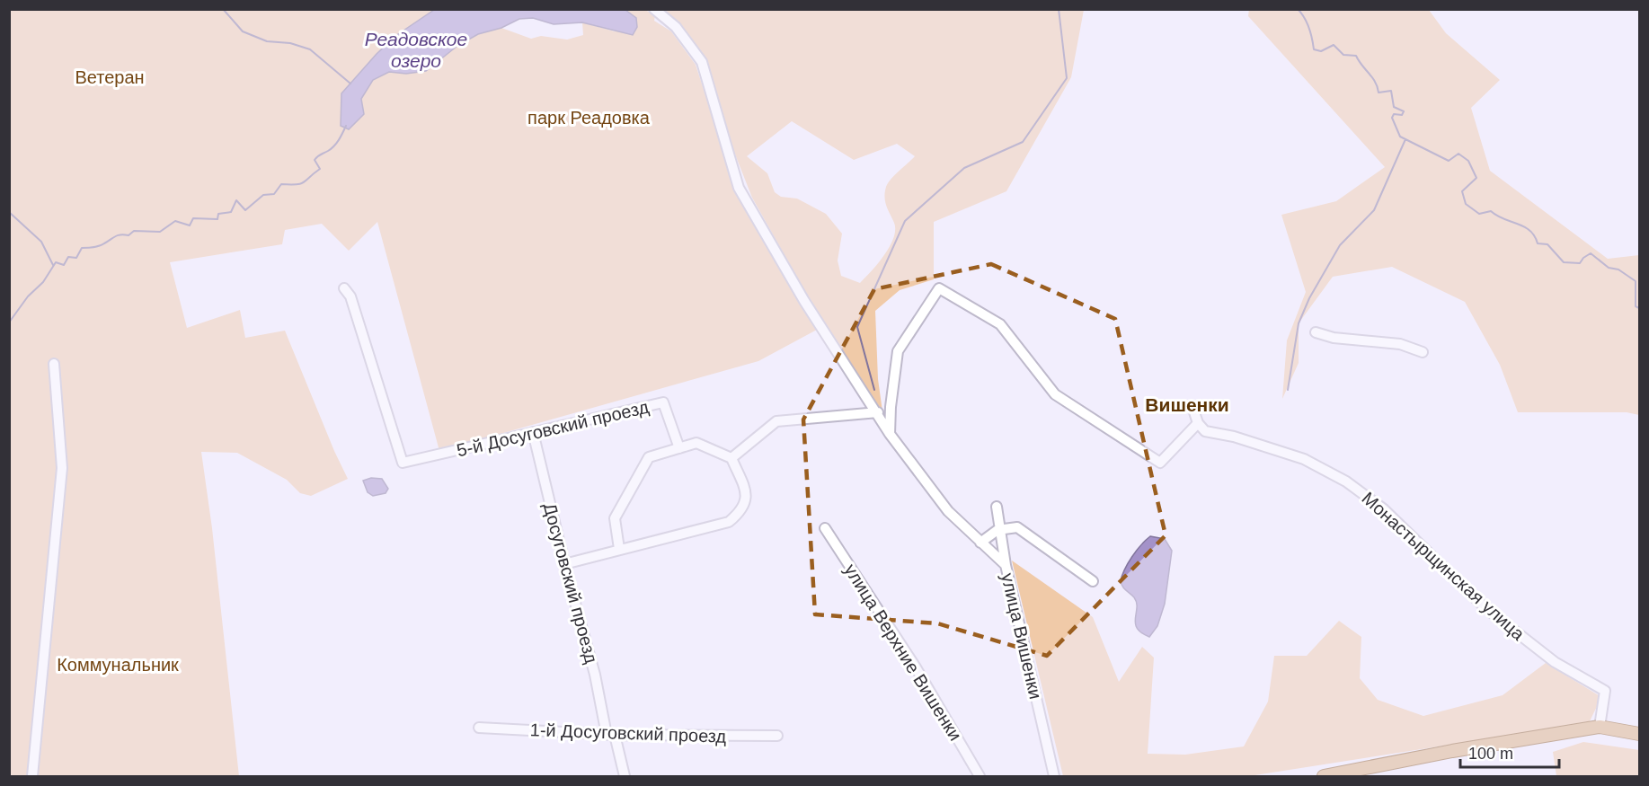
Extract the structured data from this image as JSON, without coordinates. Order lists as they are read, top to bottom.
{
  "streets": {
    "street": [
      "5-й Досуговский проезд",
      "Монастырщинская улица",
      "Досуговский проезд",
      "улица Вишенки",
      "улица Верхние Вишенки",
      "1-й Досуговский проезд"
    ]
  },
  "crossings": [
    ["5-й Досуговский проезд", "Досуговский проезд"],
    ["Досуговский проезд", "1-й Досуговский проезд"]
  ],
  "districts": ["Вишенки"],
  "water": ["Реадовское озеро"],
  "parks": ["Ветеран", "парк Реадовка", "Коммунальник"],
  "scale_bar": "100 m"
}
